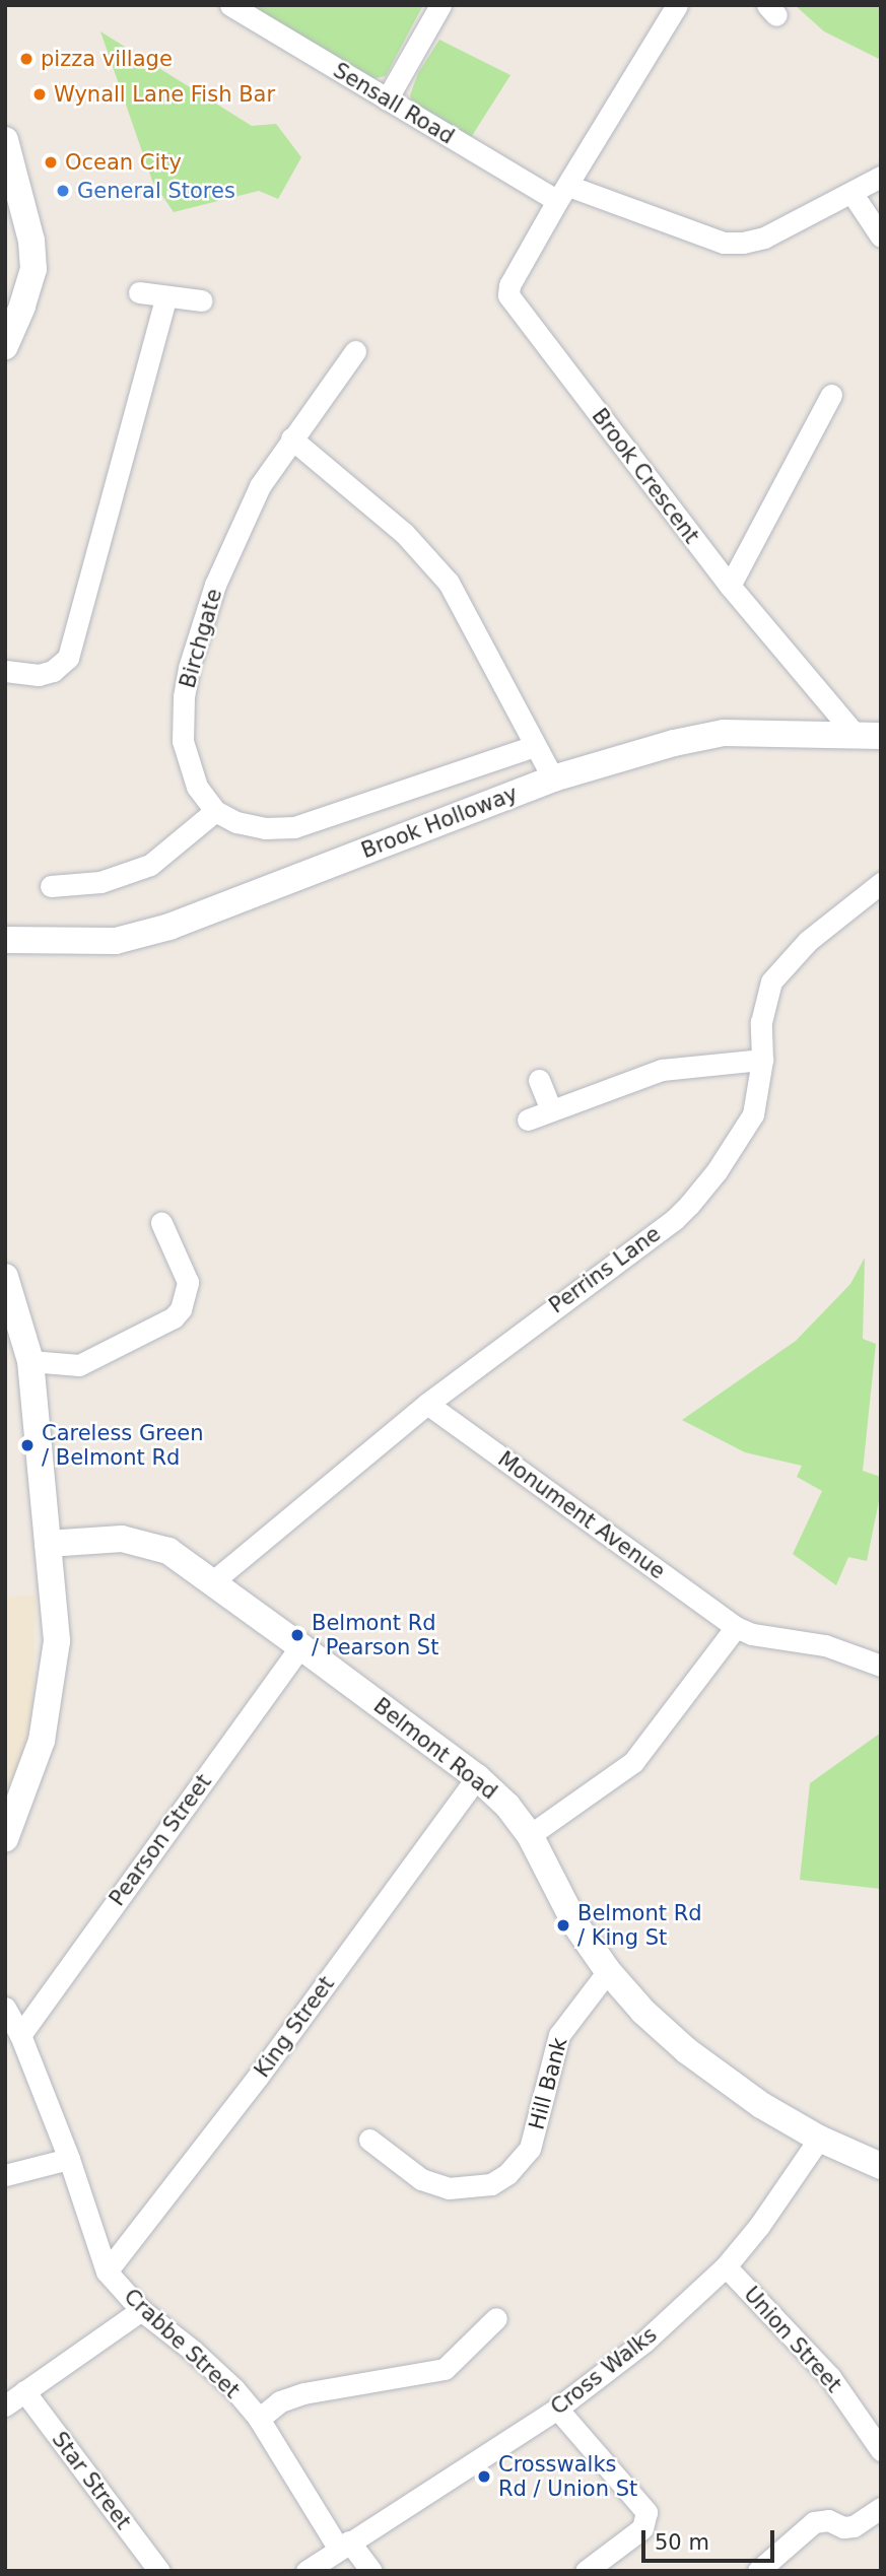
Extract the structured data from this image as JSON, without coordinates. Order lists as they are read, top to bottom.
{
  "streets": {
    "street": [
      "Sensall Road",
      "Brook Crescent",
      "Birchgate",
      "Brook Holloway",
      "Perrins Lane",
      "Monument Avenue",
      "Belmont Road",
      "Pearson Street",
      "King Street",
      "Hill Bank",
      "Union Street",
      "Crabbe Street",
      "Cross Walks",
      "Star Street"
    ]
  },
  "crossings": [
    ["Sensall Road", "Brook Crescent"],
    ["Brook Crescent", "Brook Holloway"],
    ["Perrins Lane", "Monument Avenue"],
    ["Perrins Lane", "Belmont Road"],
    ["Belmont Road", "Pearson Street"],
    ["Belmont Road", "King Street"],
    ["Belmont Road", "Hill Bank"],
    ["Belmont Road", "Cross Walks"],
    ["Pearson Street", "Crabbe Street"],
    ["King Street", "Crabbe Street"],
    ["Union Street", "Cross Walks"],
    ["Crabbe Street", "Cross Walks"]
  ],
  "places": [
    "pizza village",
    "Wynall Lane Fish Bar",
    "Ocean City",
    "General Stores",
    "Careless Green / Belmont Rd",
    "Belmont Rd / Pearson St",
    "Belmont Rd / King St",
    "Crosswalks Rd / Union St"
  ],
  "scale_bar": "50 m"
}
